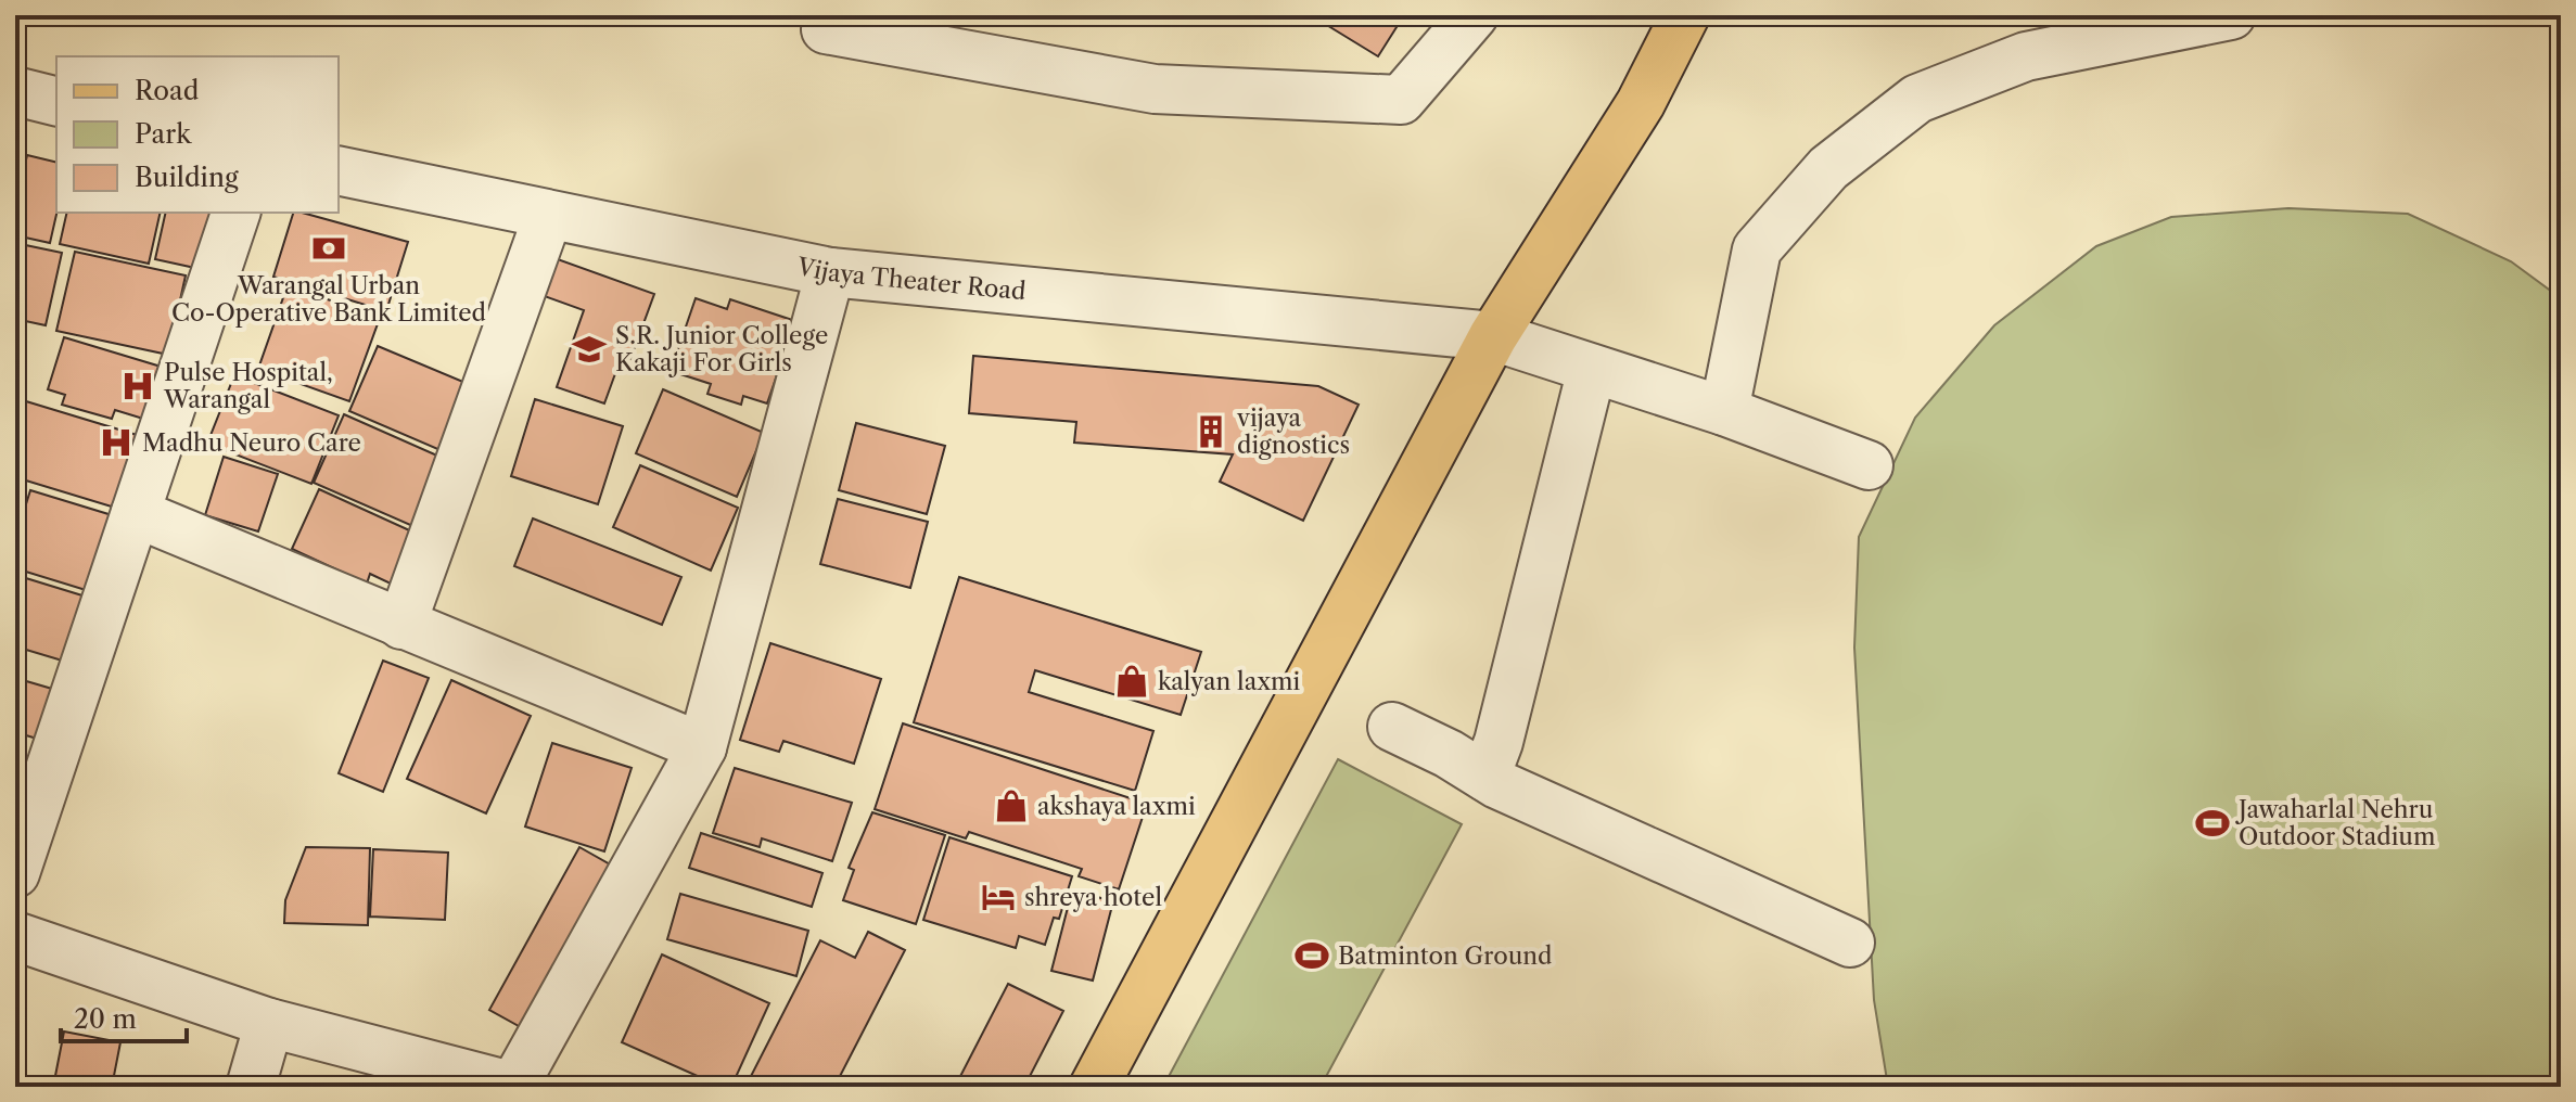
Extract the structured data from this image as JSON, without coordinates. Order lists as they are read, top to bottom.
{
  "streets": {
    "street": ["Vijaya Theater Road"]
  },
  "places": {
    "bank": ["Warangal Urban Co-Operative Bank Limited"],
    "school or university": ["S.R. Junior College Kakaji For Girls"],
    "hospital": ["Pulse Hospital, Warangal", "Madhu Neuro Care"],
    "building": ["vijaya dignostics"],
    "shop": ["kalyan laxmi", "akshaya laxmi"],
    "sports": ["Jawaharlal Nehru Outdoor Stadium", "Batminton Ground"],
    "hotel": ["shreya hotel"]
  },
  "legend": ["Road", "Park", "Building"],
  "scale_bar": "20 m"
}
